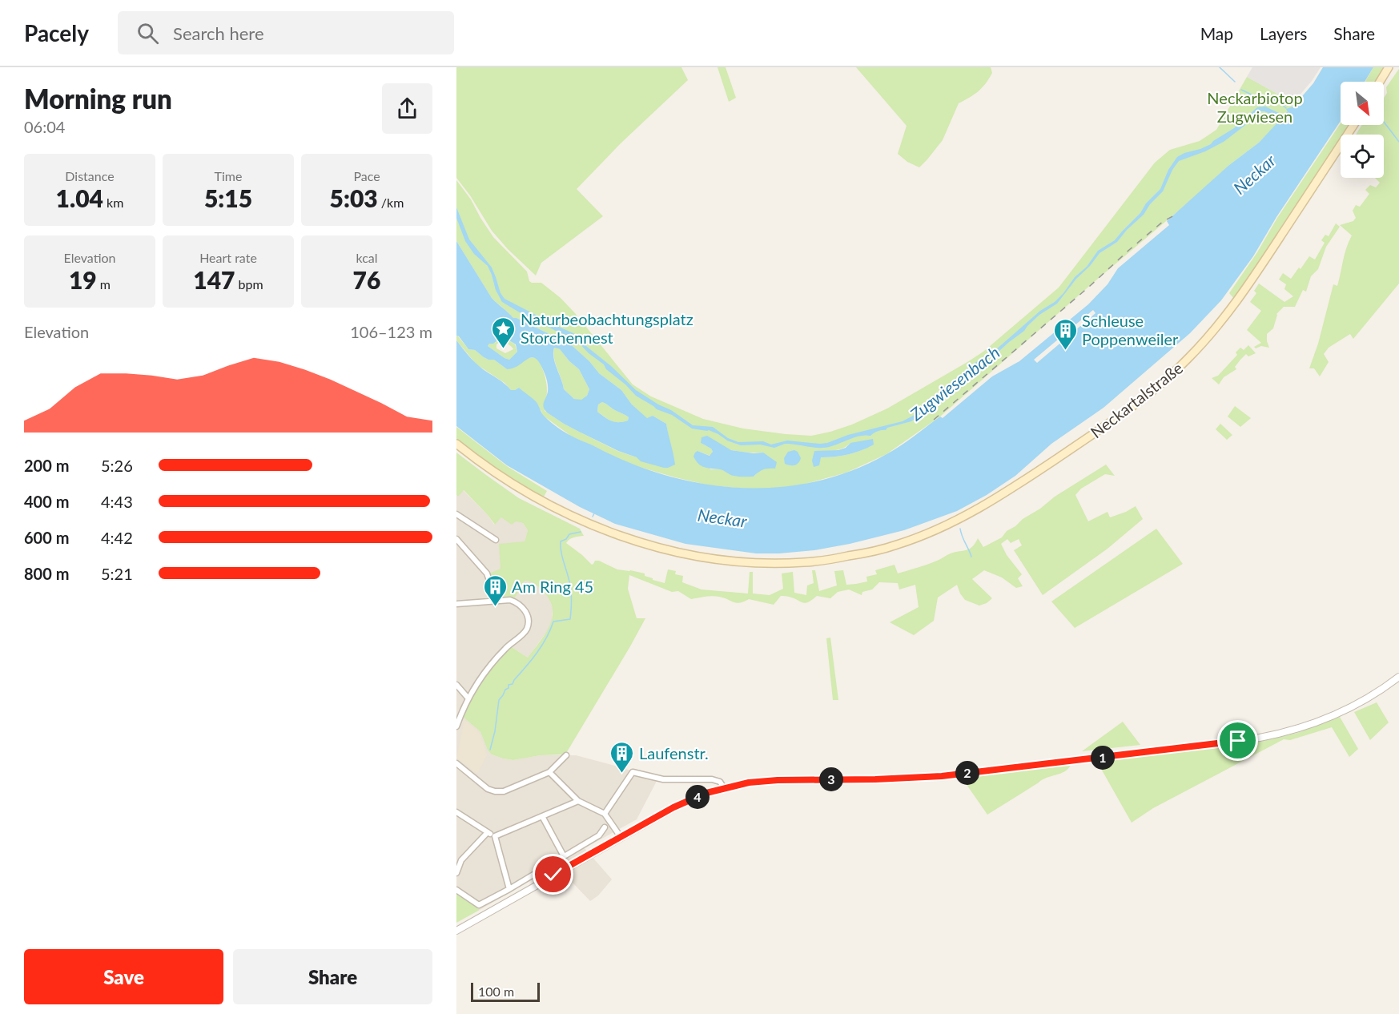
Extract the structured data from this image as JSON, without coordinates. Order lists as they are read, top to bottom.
{
  "streets": {
    "main road": ["Neckartalstraße"]
  },
  "water": ["Neckar", "Zugwiesenbach"],
  "parks": ["Neckarbiotop Zugwiesen"],
  "places": {
    "place": ["Naturbeobachtungsplatz Storchennest"],
    "building": ["Schleuse Poppenweiler", "Am Ring 45", "Laufenstr."]
  },
  "scale_bar": "100 m",
  "north": "bottom right",
  "page": {
    "header": "Pacely",
    "search": "Search here",
    "nav": ["Map", "Layers", "Share"],
    "heading": ["Morning run", "06:04"],
    "stats": [
      ["Distance", "1.04 km"],
      ["Time", "5:15"],
      ["Pace", "5:03 /km"],
      ["Elevation", "19 m"],
      ["Heart rate", "147 bpm"],
      ["kcal", "76"]
    ],
    "chart": ["Elevation", "106–123 m"],
    "list": [
      {
        "name": "200 m",
        "note": "5:26"
      },
      {
        "name": "400 m",
        "note": "4:43"
      },
      {
        "name": "600 m",
        "note": "4:42"
      },
      {
        "name": "800 m",
        "note": "5:21"
      }
    ],
    "pins": [
      "1",
      "2",
      "3",
      "4"
    ],
    "buttons": ["Save", "Share"],
    "scale": "100 m"
  }
}
